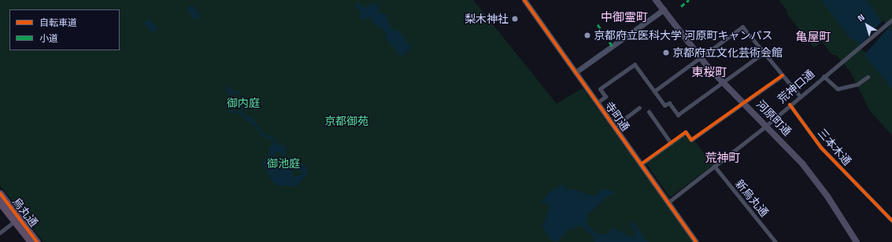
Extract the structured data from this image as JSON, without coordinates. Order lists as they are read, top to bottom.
{
  "streets": {
    "highway": ["烏丸通"],
    "main road": ["河原町通"],
    "street": [
      "荒神口通",
      "寺町通",
      "三本木通",
      "新烏丸通"
    ]
  },
  "crossings": [
    ["荒神口通", "寺町通"],
    ["荒神口通", "河原町通"],
    ["荒神口通", "三本木通"],
    ["荒神口通", "新烏丸通"]
  ],
  "districts": [
    "中御霊町",
    "亀屋町",
    "東桜町",
    "荒神町"
  ],
  "parks": ["御内庭", "京都御苑", "御池庭"],
  "places": ["梨木神社", "京都府立医科大学 河原町キャンパス", "京都府立文化芸術会館"],
  "legend": ["自転車道", "小道"],
  "north": "top left"
}
